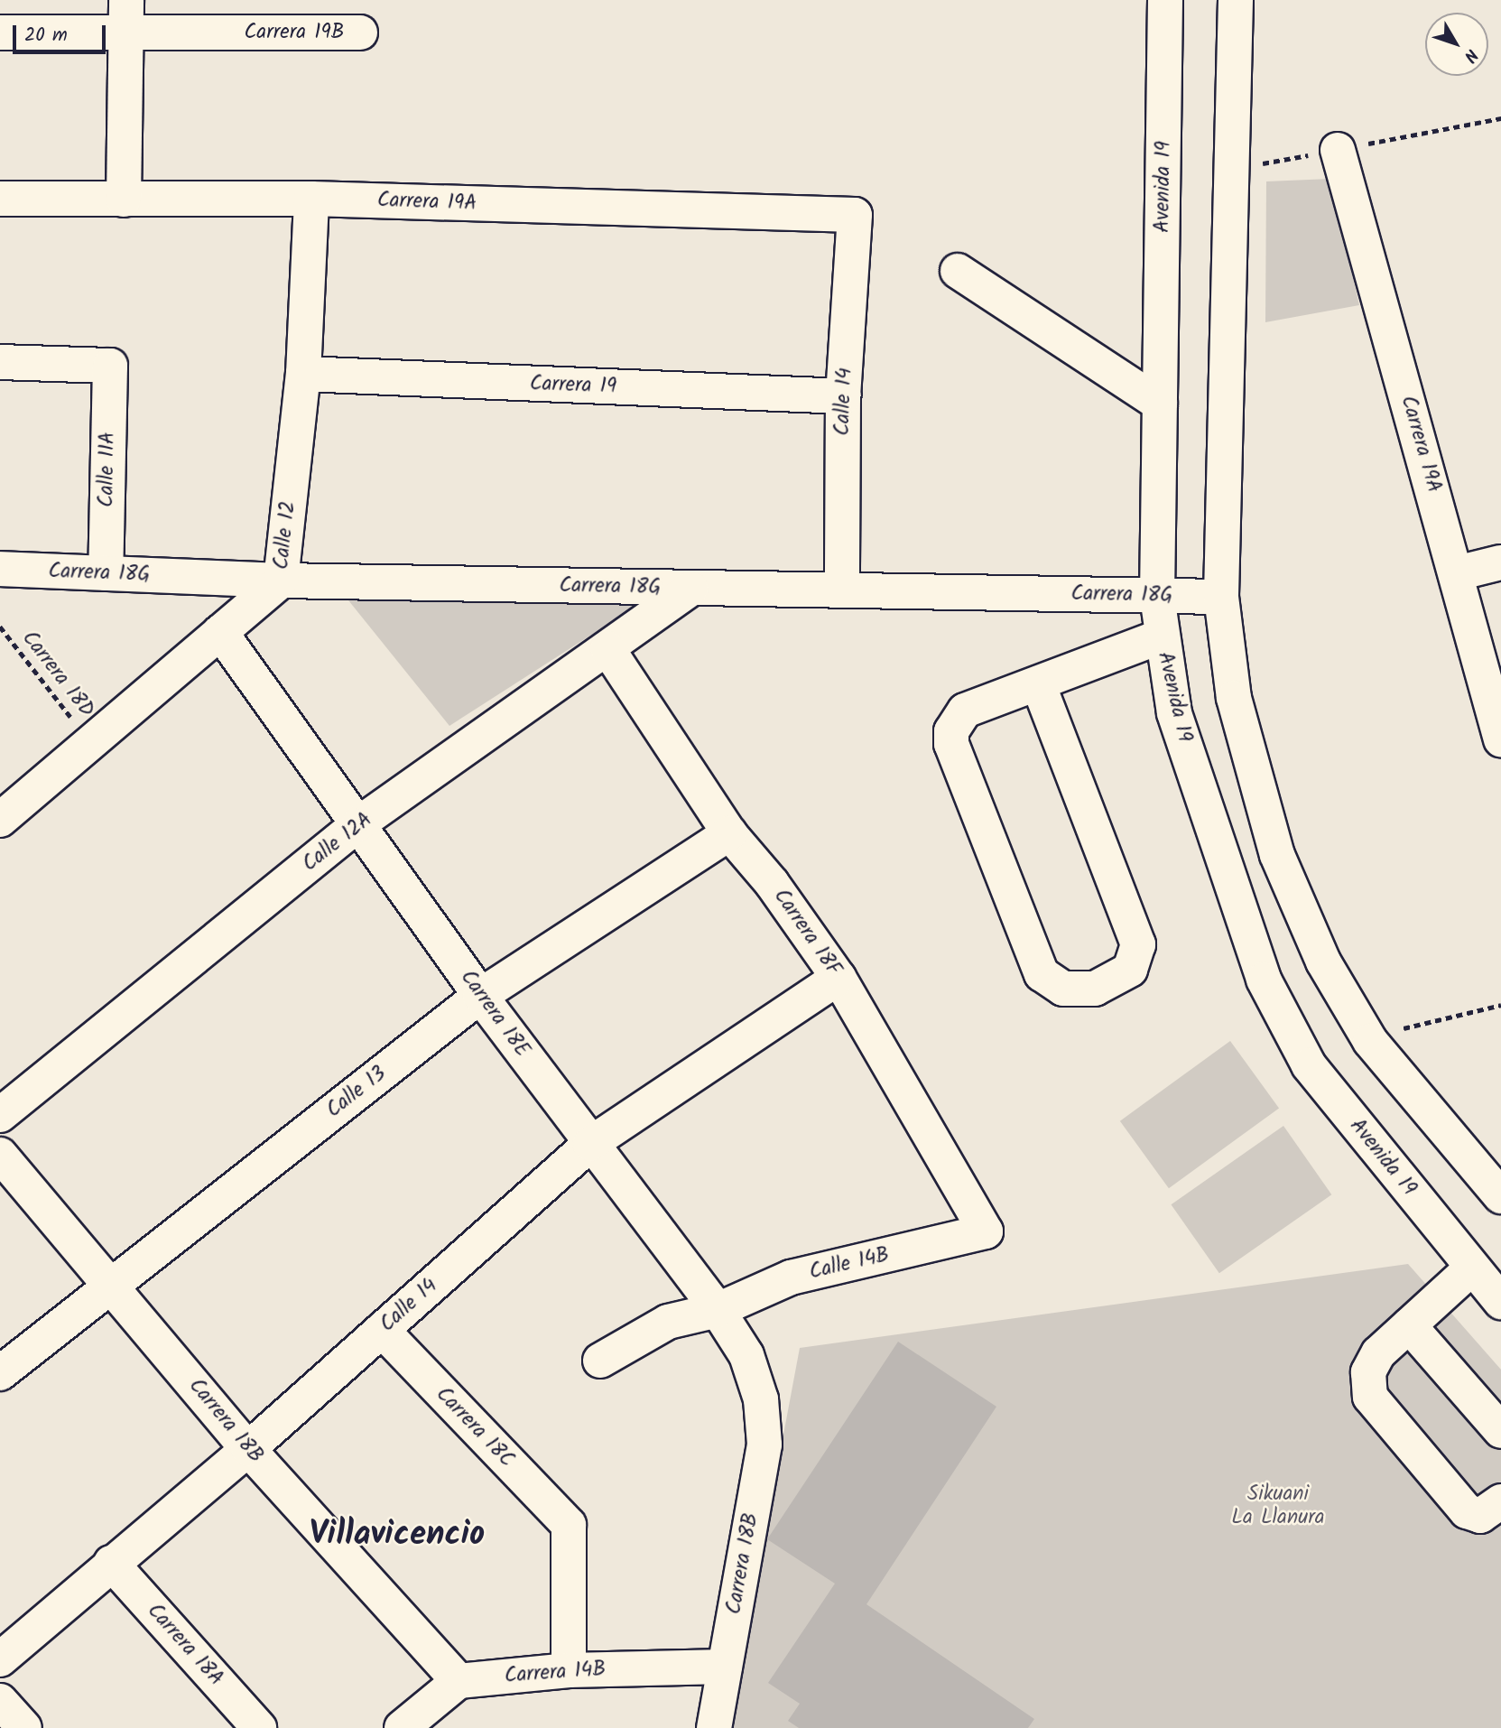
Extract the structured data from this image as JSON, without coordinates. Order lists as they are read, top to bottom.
{
  "streets": {
    "street": [
      "Carrera 19B",
      "Avenida 19",
      "Carrera 19A",
      "Carrera 19",
      "Calle 14",
      "Calle 11A",
      "Calle 12",
      "Carrera 18G",
      "Calle 12A",
      "Carrera 18F",
      "Carrera 18E",
      "Calle 13",
      "Calle 14B",
      "Carrera 18B",
      "Carrera 18C",
      "Carrera 18A",
      "Carrera 14B"
    ],
    "path": ["Carrera 18D"]
  },
  "crossings": [
    ["Avenida 19", "Carrera 18G"],
    ["Carrera 19A", "Calle 14"],
    ["Carrera 19A", "Calle 12"],
    ["Carrera 19", "Calle 14"],
    ["Carrera 19", "Calle 12"],
    ["Calle 14", "Carrera 18G"],
    ["Calle 14", "Carrera 18F"],
    ["Calle 14", "Carrera 18E"],
    ["Calle 14", "Carrera 18B"],
    ["Calle 14", "Carrera 18C"],
    ["Calle 14", "Carrera 18A"],
    ["Calle 11A", "Carrera 18G"],
    ["Calle 12", "Carrera 18G"],
    ["Calle 12", "Carrera 18D"],
    ["Calle 12", "Carrera 18E"],
    ["Carrera 18G", "Calle 12A"],
    ["Calle 12A", "Carrera 18F"],
    ["Calle 12A", "Carrera 18E"],
    ["Carrera 18F", "Calle 13"],
    ["Carrera 18F", "Calle 14B"],
    ["Carrera 18E", "Calle 13"],
    ["Carrera 18E", "Calle 14B"],
    ["Carrera 18E", "Carrera 18B"],
    ["Calle 13", "Carrera 18B"],
    ["Carrera 18B", "Carrera 14B"],
    ["Carrera 18C", "Carrera 14B"]
  ],
  "districts": ["Villavicencio"],
  "parks": ["Sikuani La Llanura"],
  "scale_bar": "20 m",
  "north": "bottom right"
}
